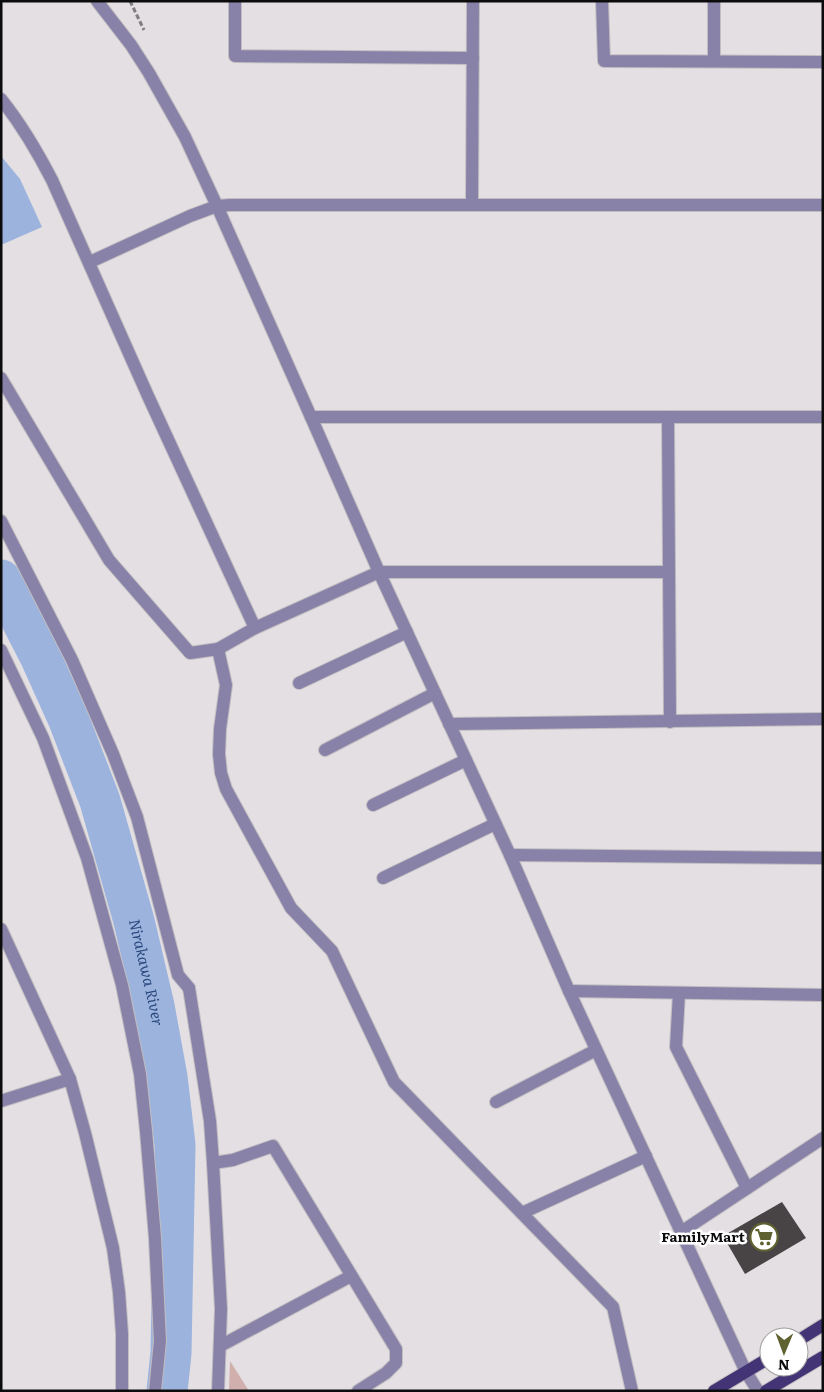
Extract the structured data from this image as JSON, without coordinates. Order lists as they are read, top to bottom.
{
  "water": ["Nirakawa River"],
  "places": {
    "supermarket": ["FamilyMart"]
  },
  "north": "bottom"
}
